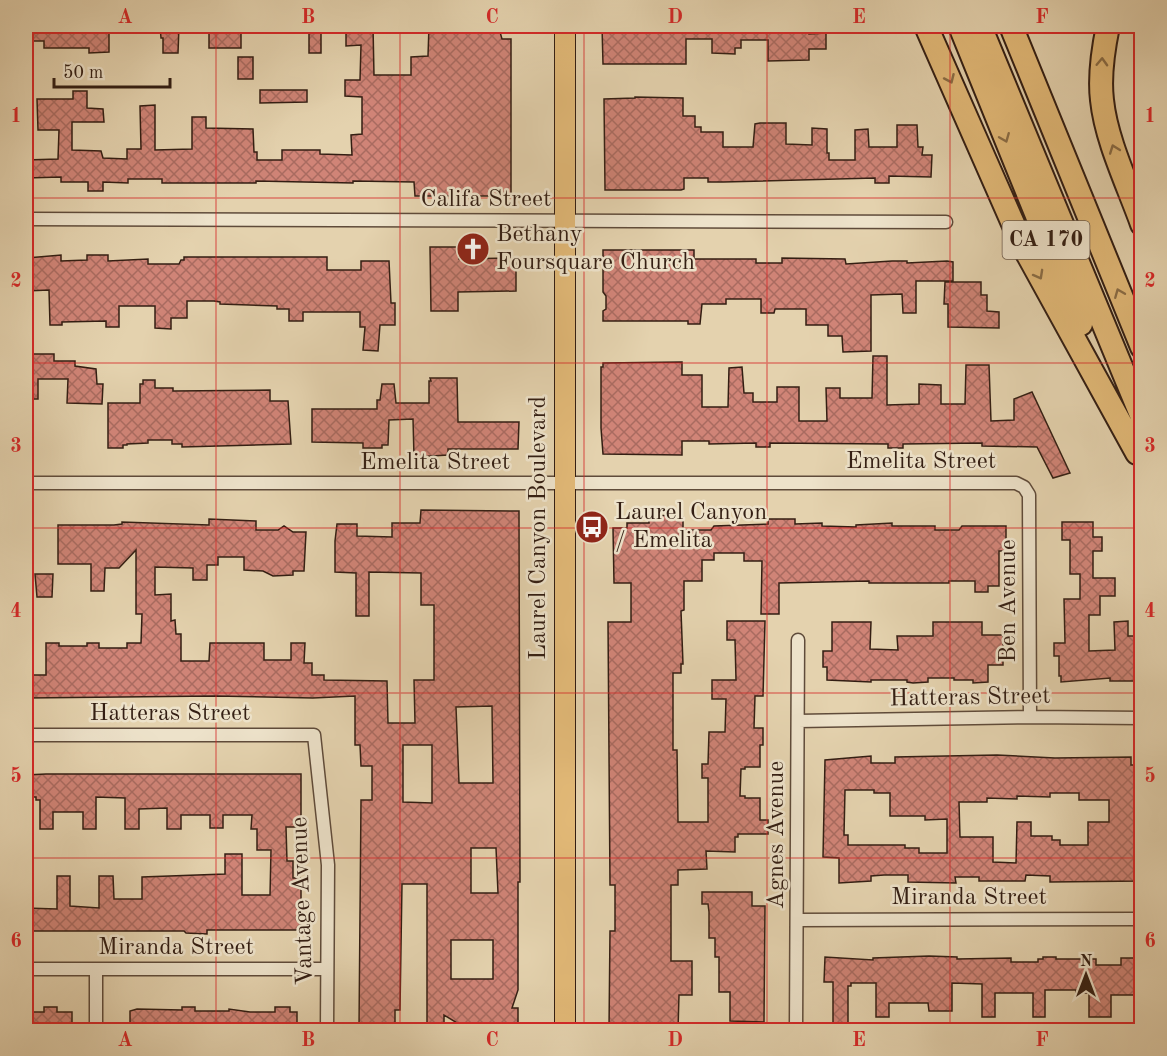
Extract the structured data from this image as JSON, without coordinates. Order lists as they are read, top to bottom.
{
  "streets": {
    "highway": ["CA 170"],
    "main road": ["Laurel Canyon Boulevard"],
    "street": [
      "Califa Street",
      "Emelita Street",
      "Ben Avenue",
      "Hatteras Street",
      "Agnes Avenue",
      "Miranda Street",
      "Vantage Avenue"
    ]
  },
  "crossings": [
    ["Califa Street", "Laurel Canyon Boulevard"],
    ["Emelita Street", "Laurel Canyon Boulevard"],
    ["Emelita Street", "Ben Avenue"],
    ["Ben Avenue", "Hatteras Street"],
    ["Hatteras Street", "Agnes Avenue"],
    ["Hatteras Street", "Vantage Avenue"],
    ["Agnes Avenue", "Miranda Street"],
    ["Miranda Street", "Vantage Avenue"]
  ],
  "places": {
    "church": ["Bethany Foursquare Church"],
    "bus stop": ["Laurel Canyon / Emelita"]
  },
  "scale_bar": "50 m",
  "north": "top",
  "grid": {
    "columns": [
      "A",
      "B",
      "C",
      "D",
      "E",
      "F"
    ],
    "rows": [
      "1",
      "2",
      "3",
      "4",
      "5",
      "6"
    ]
  }
}
